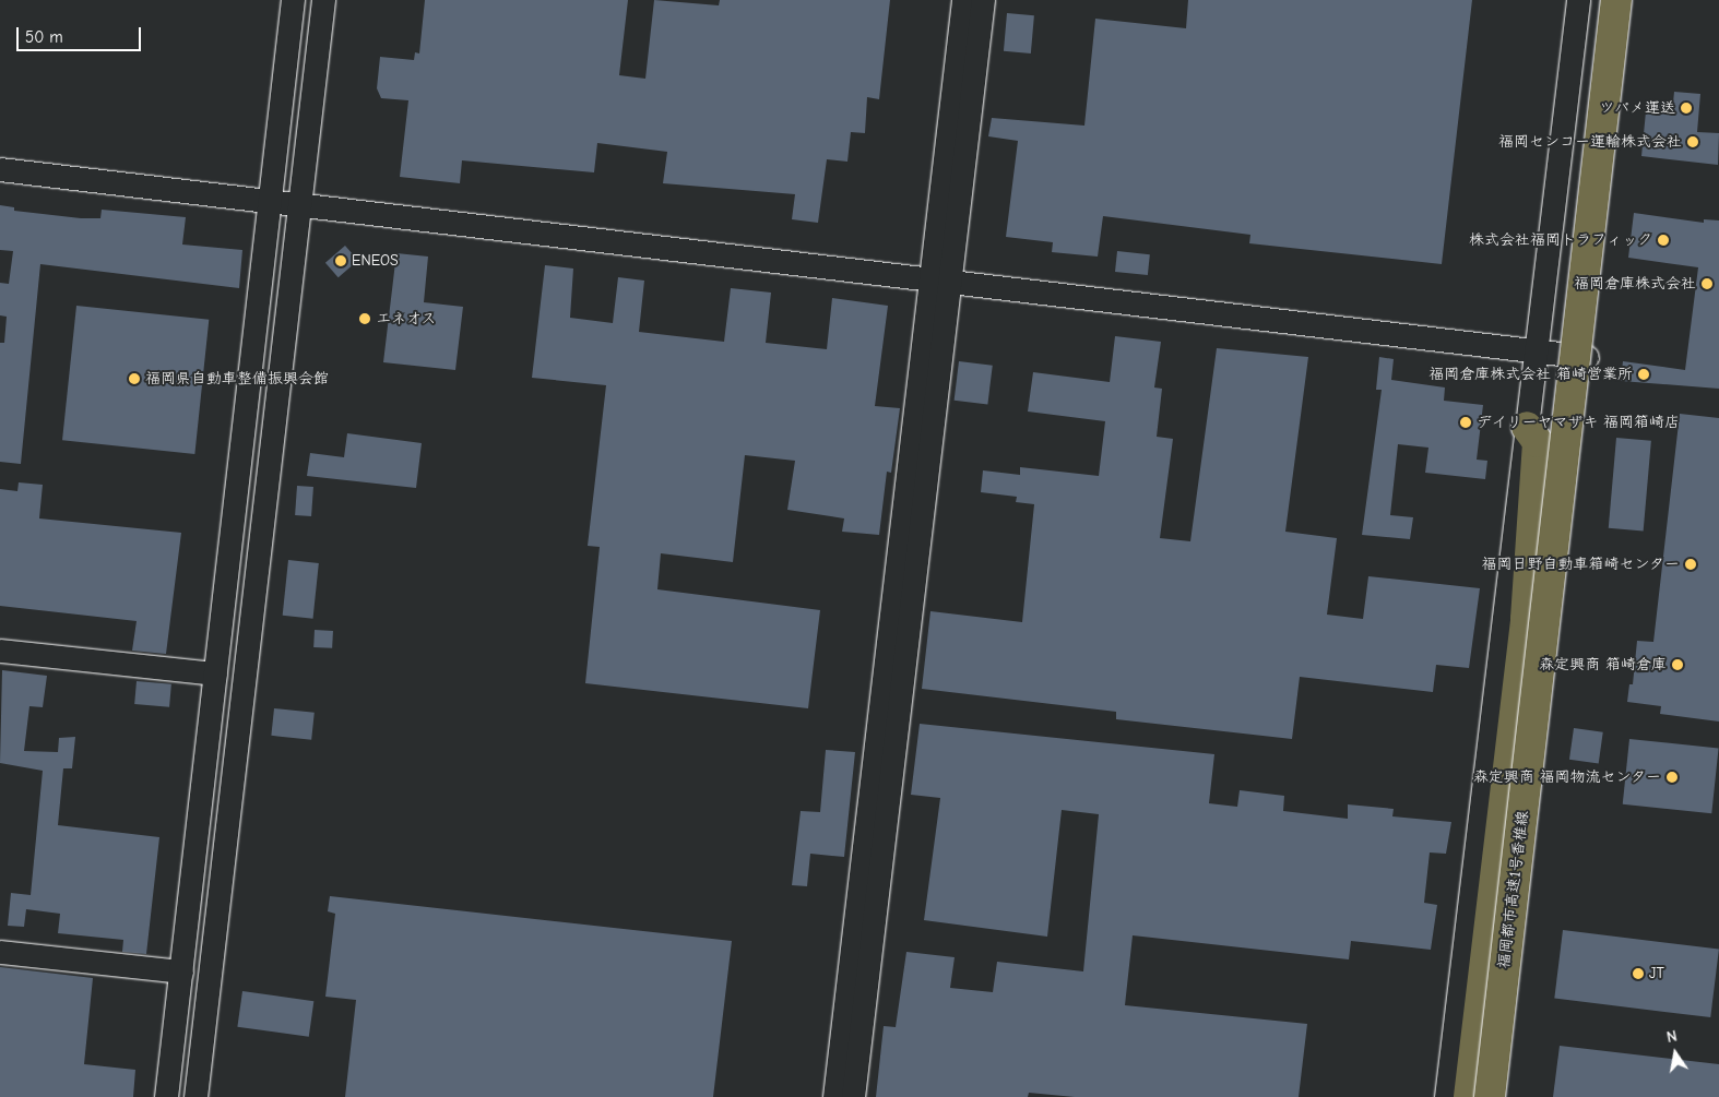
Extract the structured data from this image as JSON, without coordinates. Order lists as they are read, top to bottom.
{
  "streets": {
    "highway": ["福岡都市高速1号香椎線"]
  },
  "places": [
    "ツバメ運送",
    "福岡センコー運輸株式会社",
    "株式会社福岡トラフィック",
    "ENEOS",
    "福岡倉庫株式会社",
    "エネオス",
    "福岡倉庫株式会社 箱崎営業所",
    "福岡県自動車整備振興会館",
    "デイリーヤマザキ 福岡箱崎店",
    "福岡日野自動車箱崎センター",
    "森定興商 箱崎倉庫",
    "森定興商 福岡物流センター",
    "JT"
  ],
  "scale_bar": "50 m",
  "north": "top"
}
